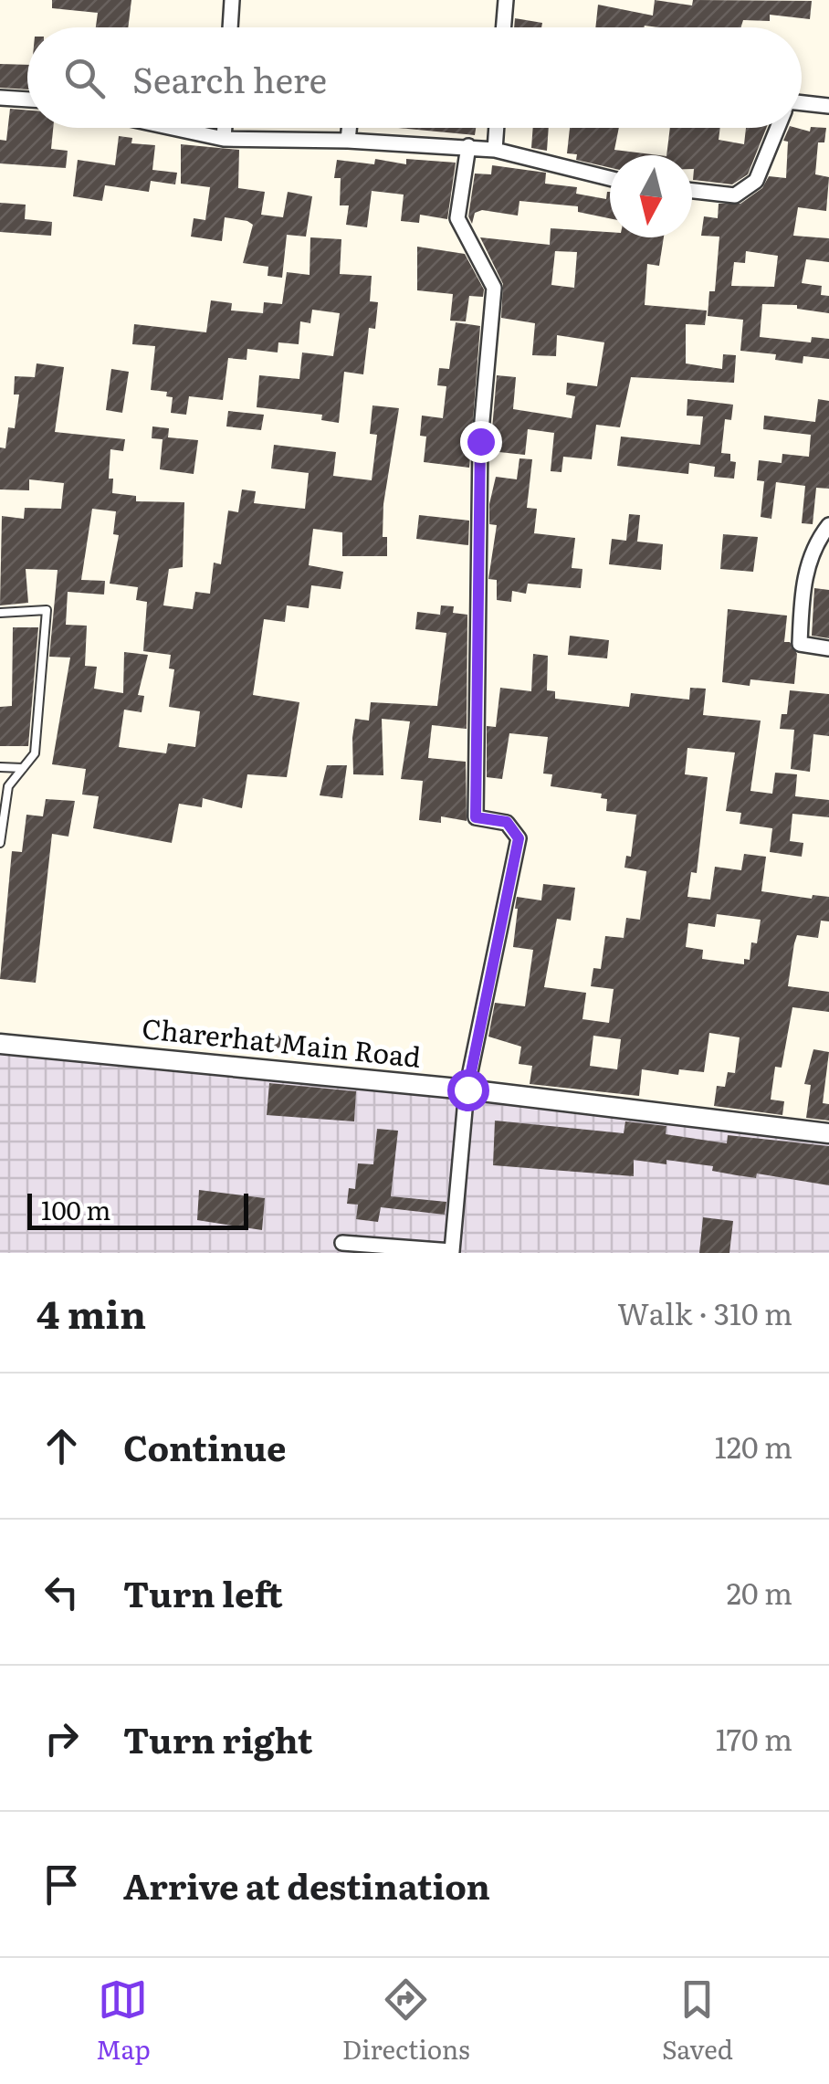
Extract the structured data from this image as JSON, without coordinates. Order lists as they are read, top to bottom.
{
  "streets": {
    "street": ["Charerhat Main Road"]
  },
  "scale_bar": "100 m",
  "north": "bottom",
  "page": {
    "search": "Search here",
    "scale": "100 m",
    "heading": ["4 min", "Walk · 310 m"],
    "list": [
      ["Continue", "120 m"],
      ["Turn left", "20 m"],
      ["Turn right", "170 m"],
      "Arrive at destination"
    ],
    "nav": ["Map", "Directions", "Saved"]
  }
}
